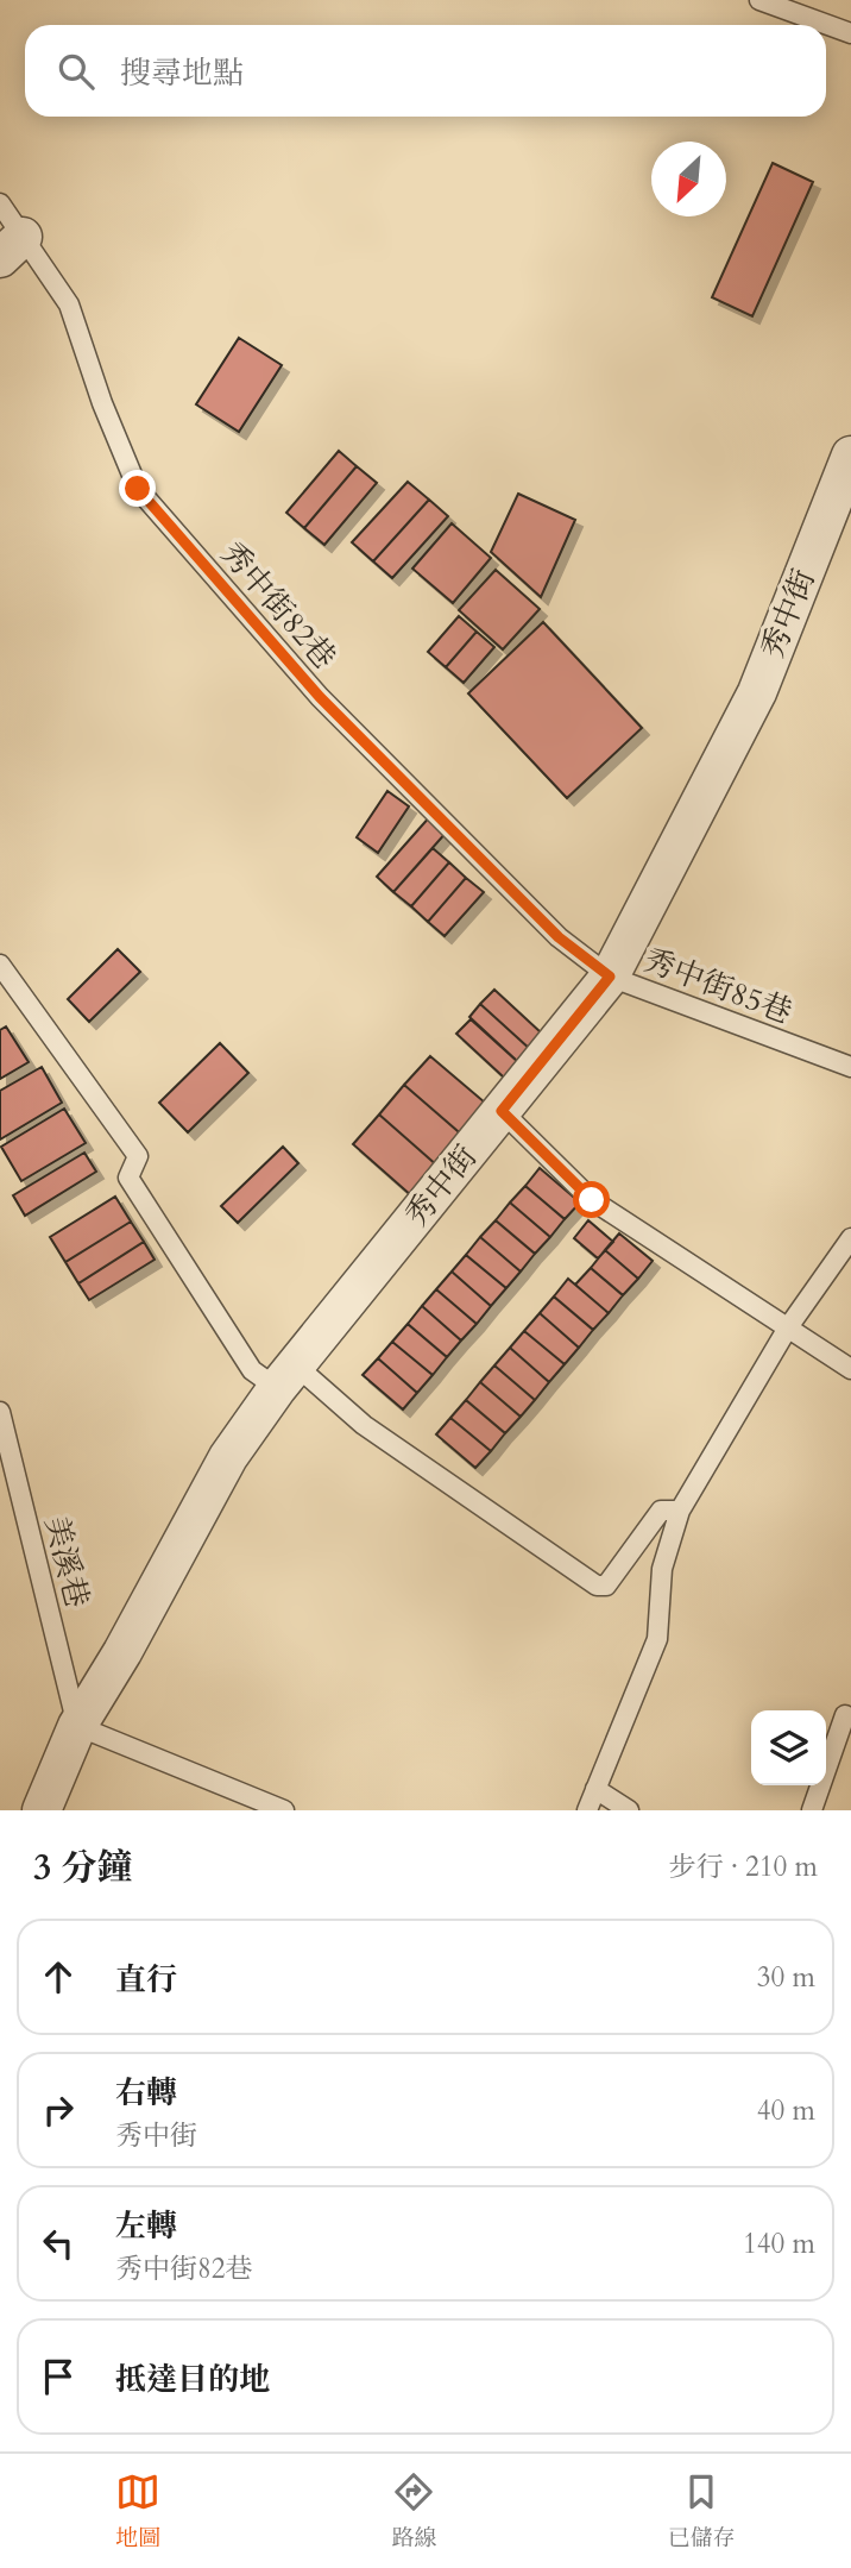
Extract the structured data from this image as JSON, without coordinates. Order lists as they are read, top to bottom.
{
  "streets": {
    "street": ["秀中街"],
    "lane": ["秀中街82巷", "秀中街85巷", "美溪巷"]
  },
  "crossings": [
    ["秀中街82巷", "秀中街"],
    ["秀中街82巷", "秀中街85巷"],
    ["秀中街", "秀中街85巷"],
    ["秀中街", "美溪巷"]
  ],
  "north": "bottom left",
  "page": {
    "search": "搜尋地點",
    "heading": ["3 分鐘", "步行 · 210 m"],
    "list": [
      ["直行", "30 m"],
      ["右轉", "秀中街", "40 m"],
      ["左轉", "秀中街82巷", "140 m"],
      "抵達目的地"
    ],
    "nav": ["地圖", "路線", "已儲存"]
  }
}
